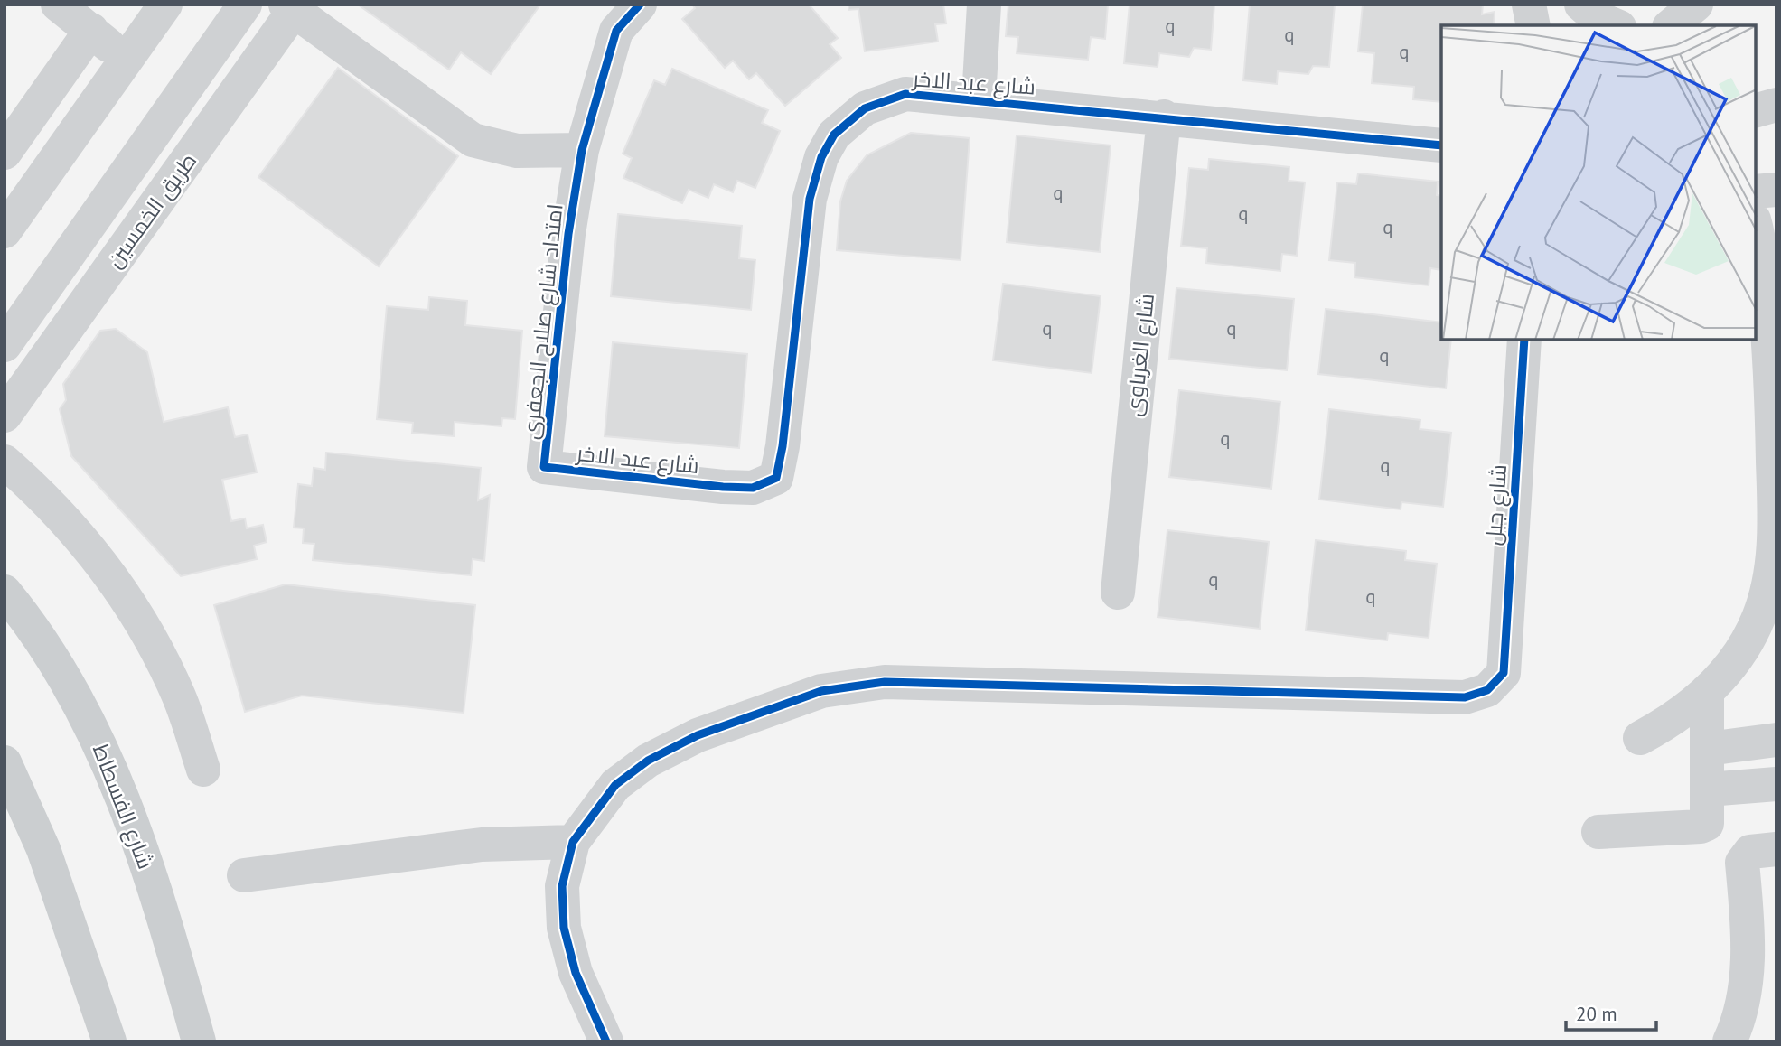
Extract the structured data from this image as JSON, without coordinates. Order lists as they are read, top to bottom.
{
  "streets": {
    "main road": ["شارع الفسطاط"],
    "street": [
      "شارع عبد الاخر",
      "طريق الخمسين",
      "امتداد شارع صلاح الجعفرى",
      "شارع الغرباوى",
      "شارع جبل"
    ]
  },
  "crossings": [
    ["شارع عبد الاخر", "امتداد شارع صلاح الجعفرى"],
    ["شارع عبد الاخر", "شارع الغرباوى"]
  ],
  "house_numbers": [
    "q",
    "q",
    "q",
    "q",
    "q",
    "q",
    "q",
    "q",
    "q",
    "q",
    "q",
    "q",
    "q"
  ],
  "scale_bar": "20 m"
}
